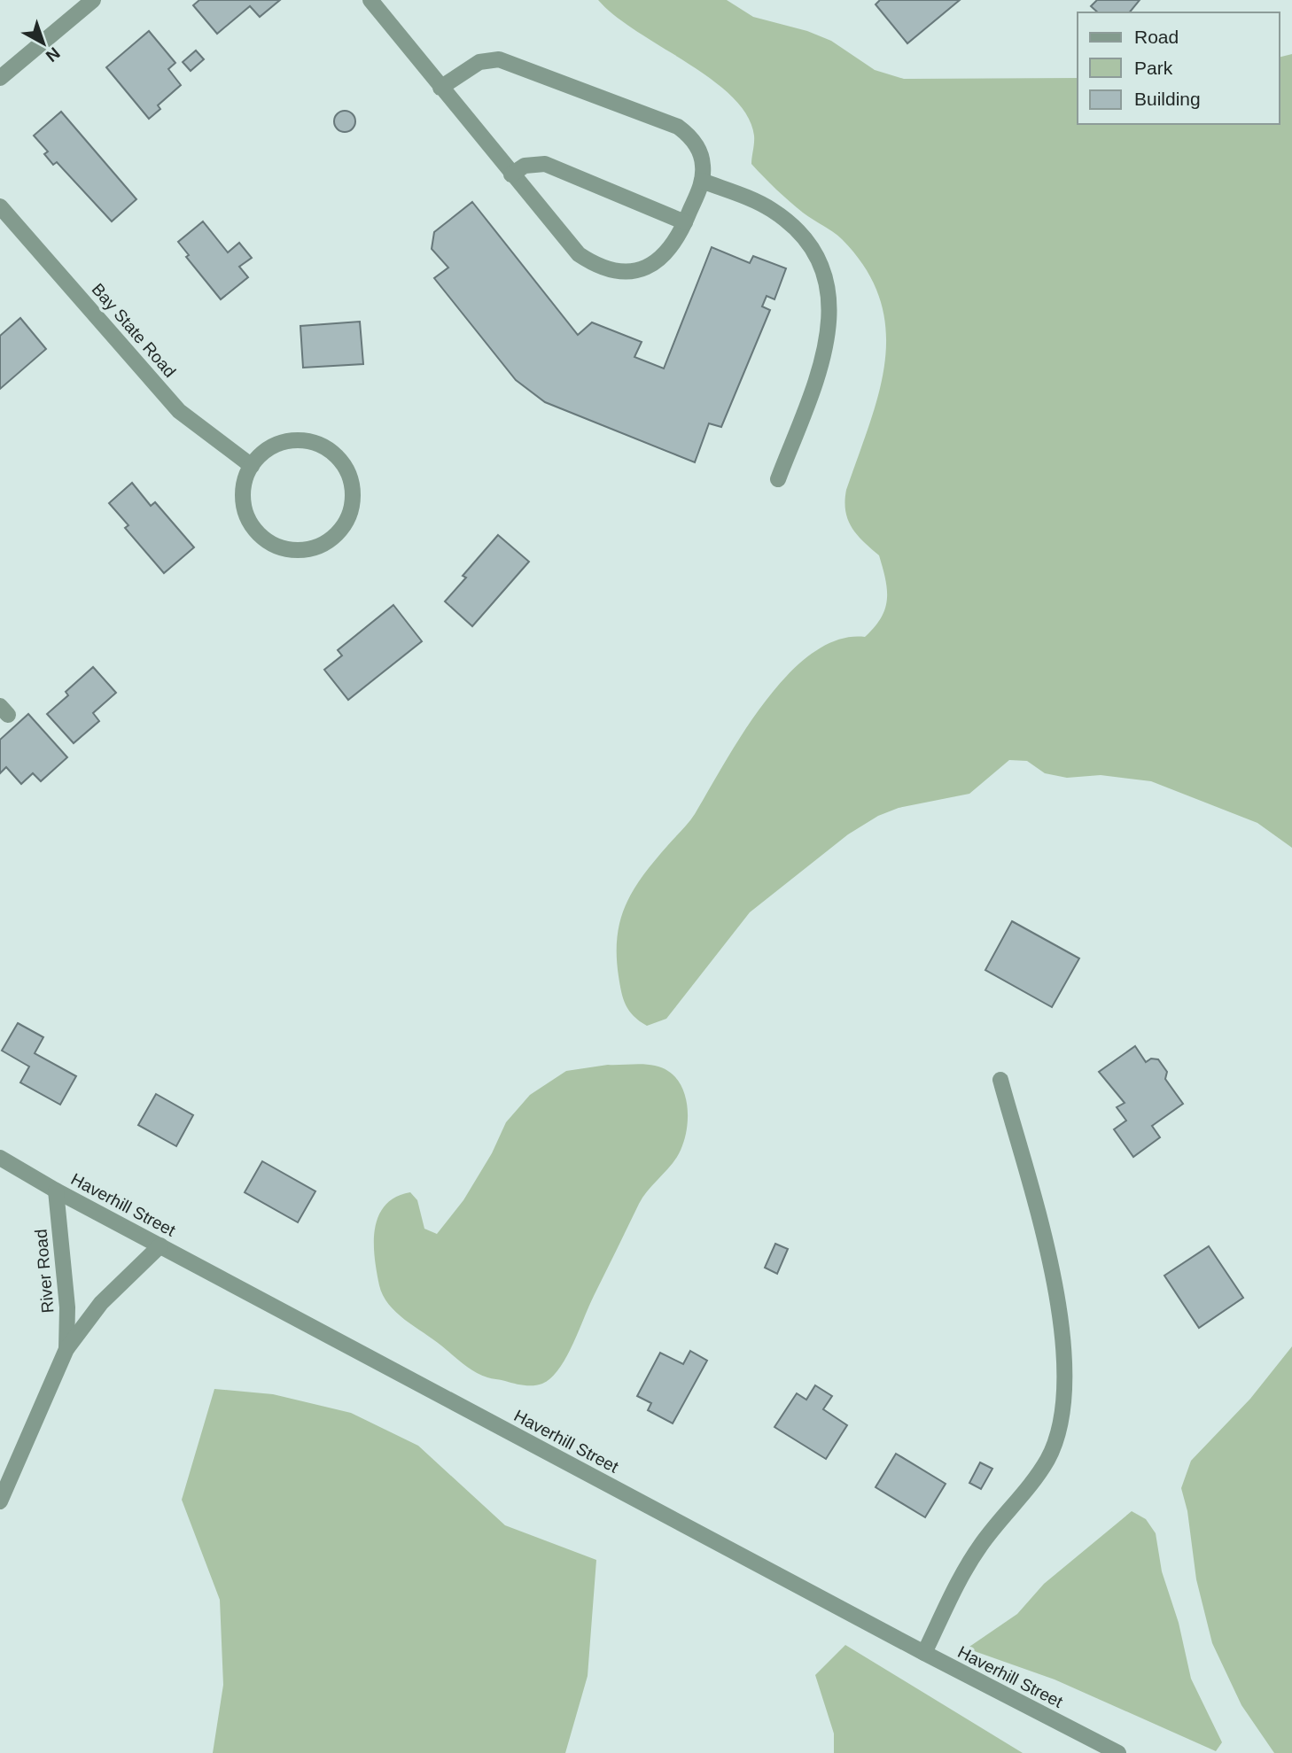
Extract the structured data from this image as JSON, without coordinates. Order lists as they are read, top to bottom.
{
  "streets": {
    "street": ["Bay State Road", "Haverhill Street", "River Road"]
  },
  "crossings": [
    ["Haverhill Street", "River Road"]
  ],
  "legend": ["Road", "Park", "Building"],
  "north": "bottom right"
}
